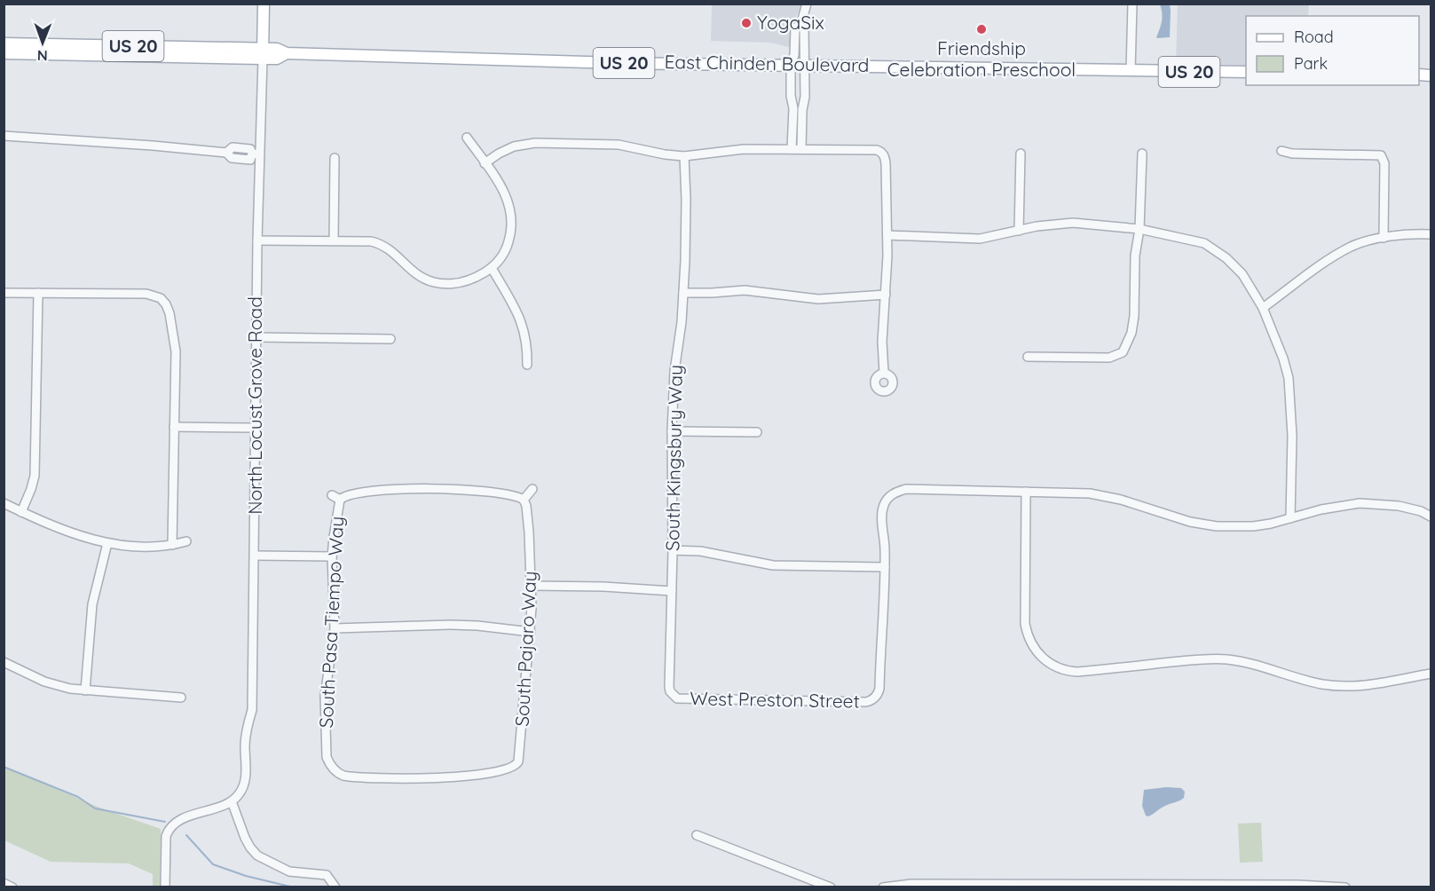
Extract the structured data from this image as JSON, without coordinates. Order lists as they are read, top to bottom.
{
  "streets": {
    "main road": ["US 20", "East Chinden Boulevard", "North Locust Grove Road"],
    "street": [
      "South Kingsbury Way",
      "South Pasa Tiempo Way",
      "South Pajaro Way",
      "West Preston Street"
    ]
  },
  "crossings": [
    ["East Chinden Boulevard", "North Locust Grove Road"],
    ["South Kingsbury Way", "West Preston Street"],
    ["South Pasa Tiempo Way", "South Pajaro Way"]
  ],
  "places": ["YogaSix", "Friendship Celebration Preschool"],
  "legend": ["Road", "Park"],
  "north": "bottom"
}
